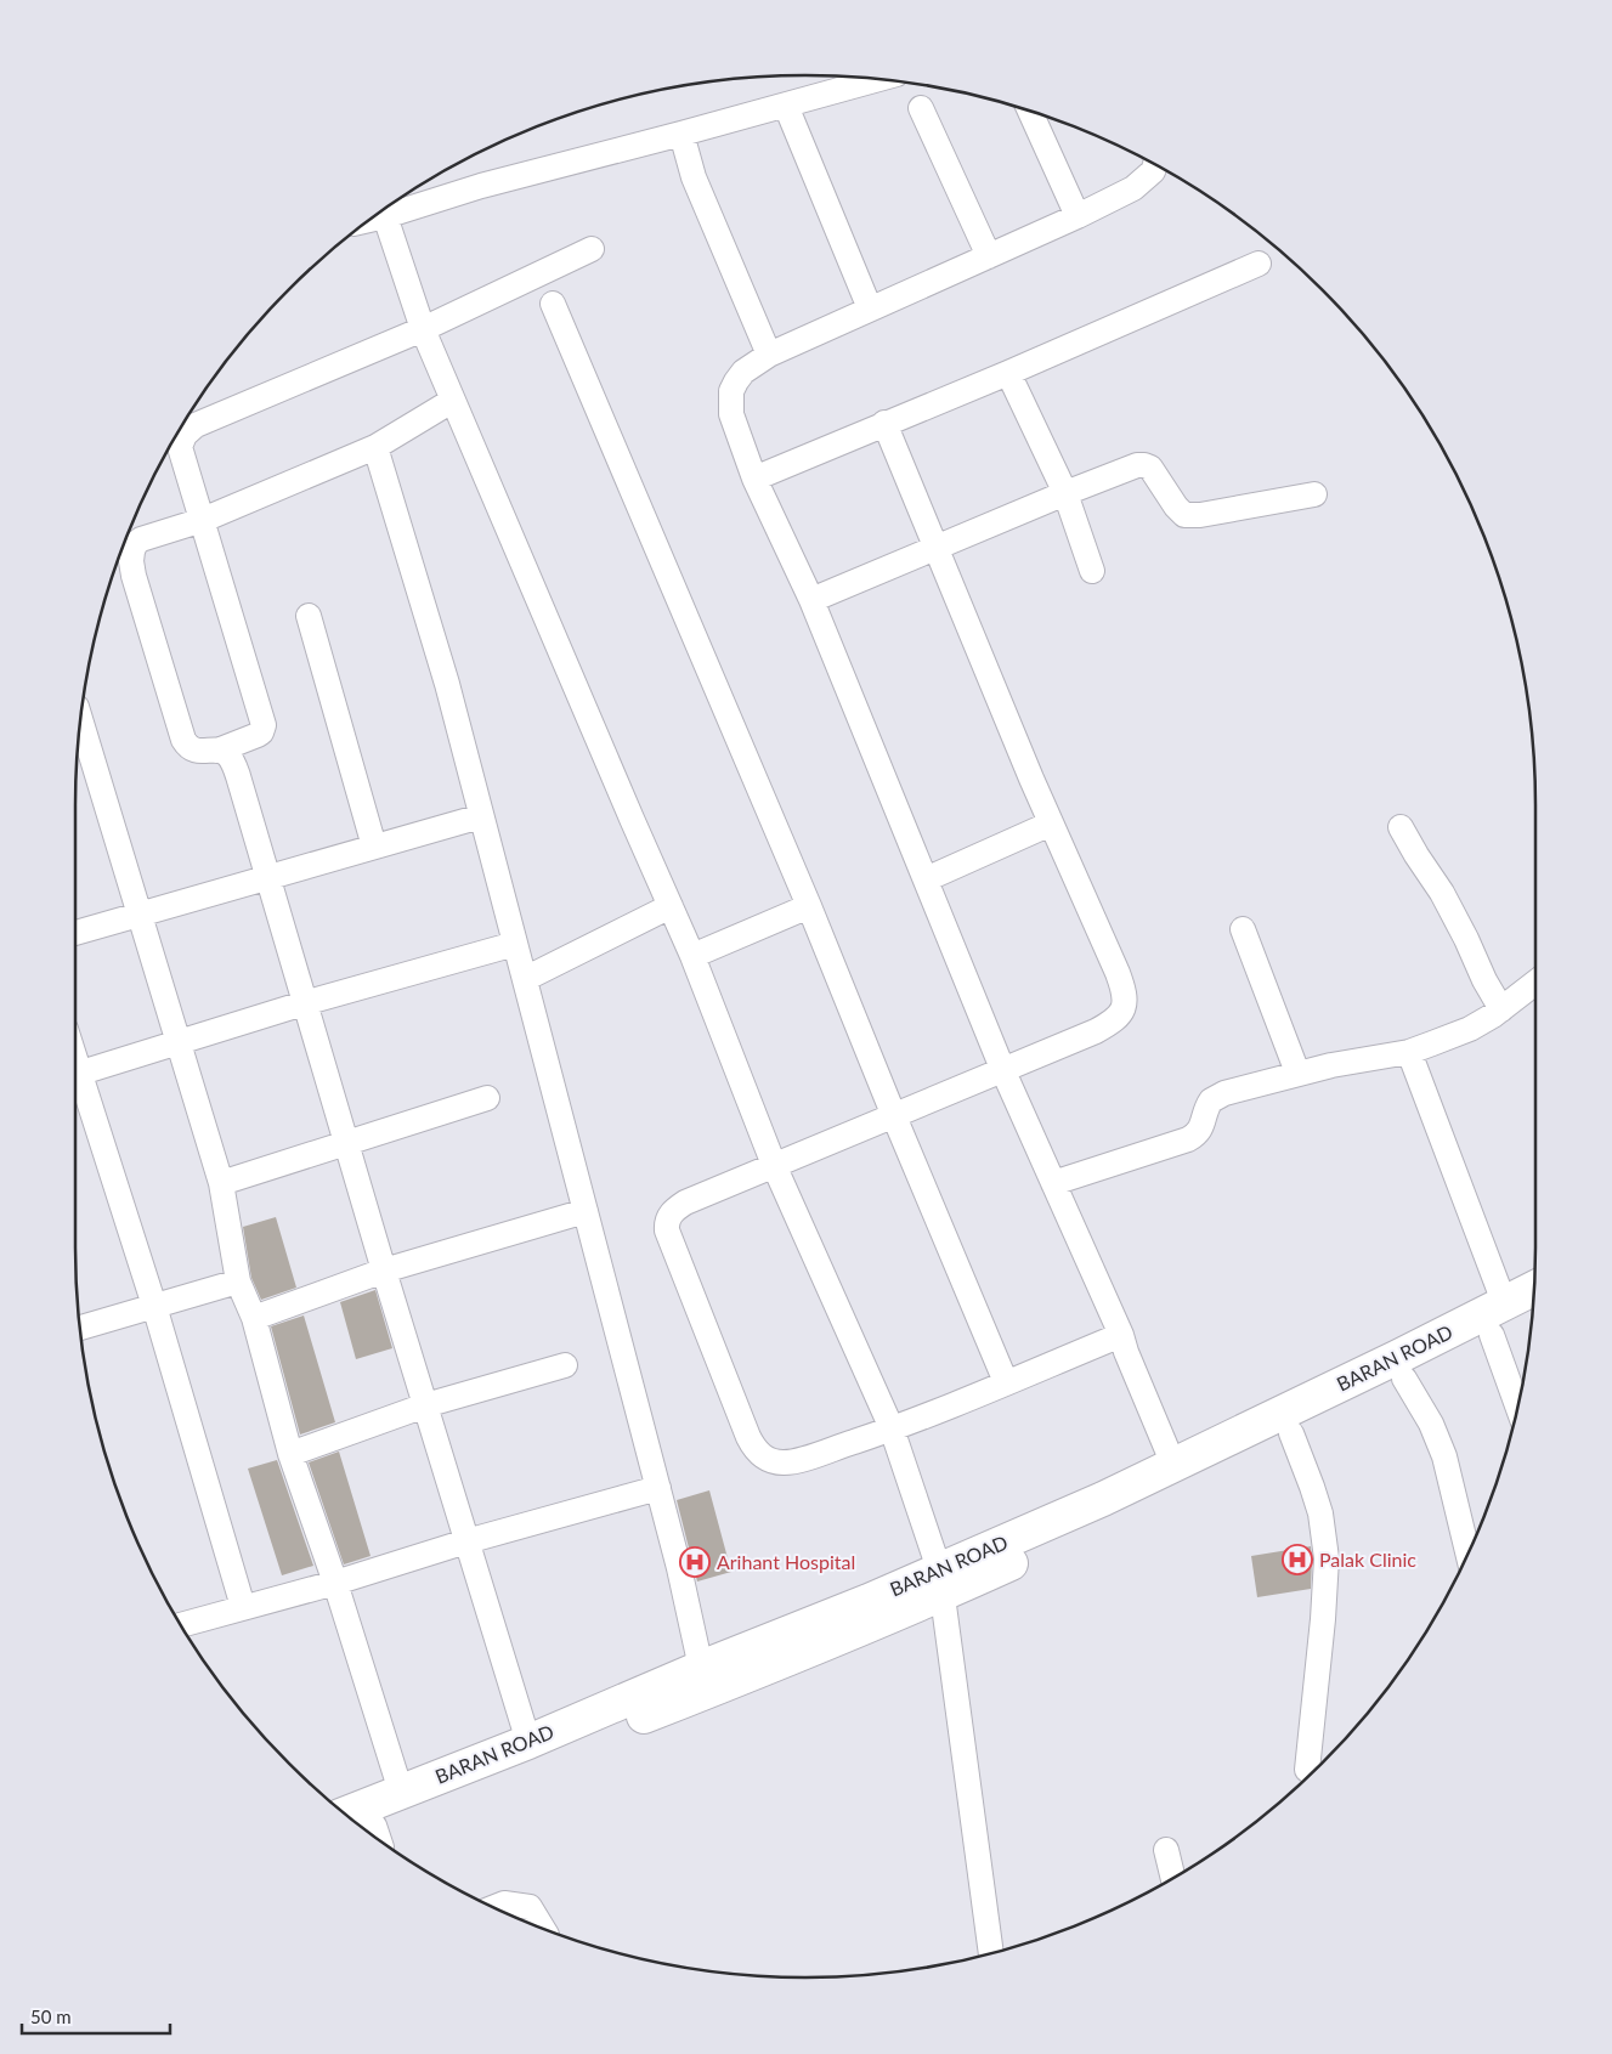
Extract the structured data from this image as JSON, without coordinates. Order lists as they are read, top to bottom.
{
  "streets": {
    "main road": ["BARAN ROAD"]
  },
  "places": {
    "hospital": ["Palak Clinic", "Arihant Hospital"]
  },
  "scale_bar": "50 m"
}
